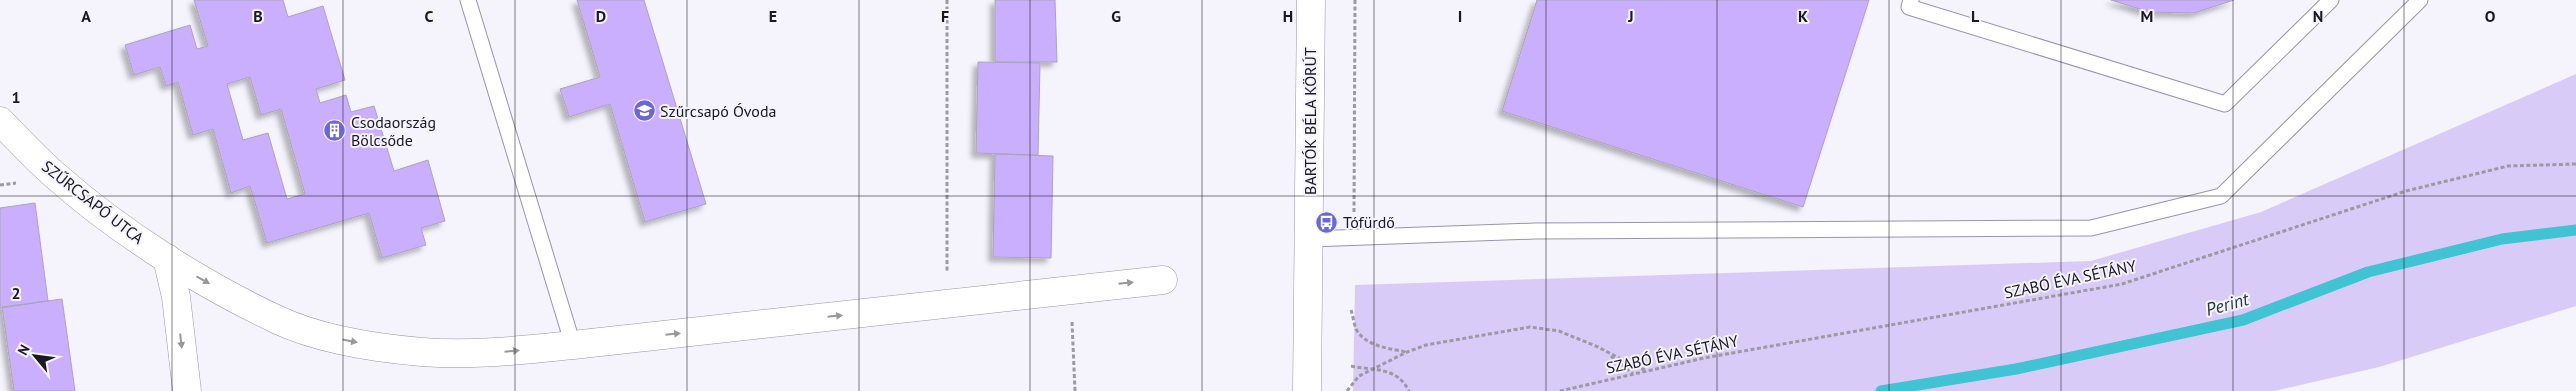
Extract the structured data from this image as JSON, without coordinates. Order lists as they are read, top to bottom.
{
  "streets": {
    "street": ["BARTÓK BÉLA KÖRÚT", "SZŰRCSAPÓ UTCA"],
    "path": ["SZABÓ ÉVA SÉTÁNY"]
  },
  "one_way": ["SZŰRCSAPÓ UTCA"],
  "water": ["Perint"],
  "places": {
    "school or university": ["Szűrcsapó Óvoda"],
    "building": ["Csodaország Bölcsőde"],
    "bus stop": ["Tófürdő"]
  },
  "north": "top left",
  "grid": {
    "columns": [
      "A",
      "B",
      "C",
      "D",
      "E",
      "F",
      "G",
      "H",
      "I",
      "J",
      "K",
      "L",
      "M",
      "N",
      "O"
    ],
    "rows": ["1", "2"]
  }
}
